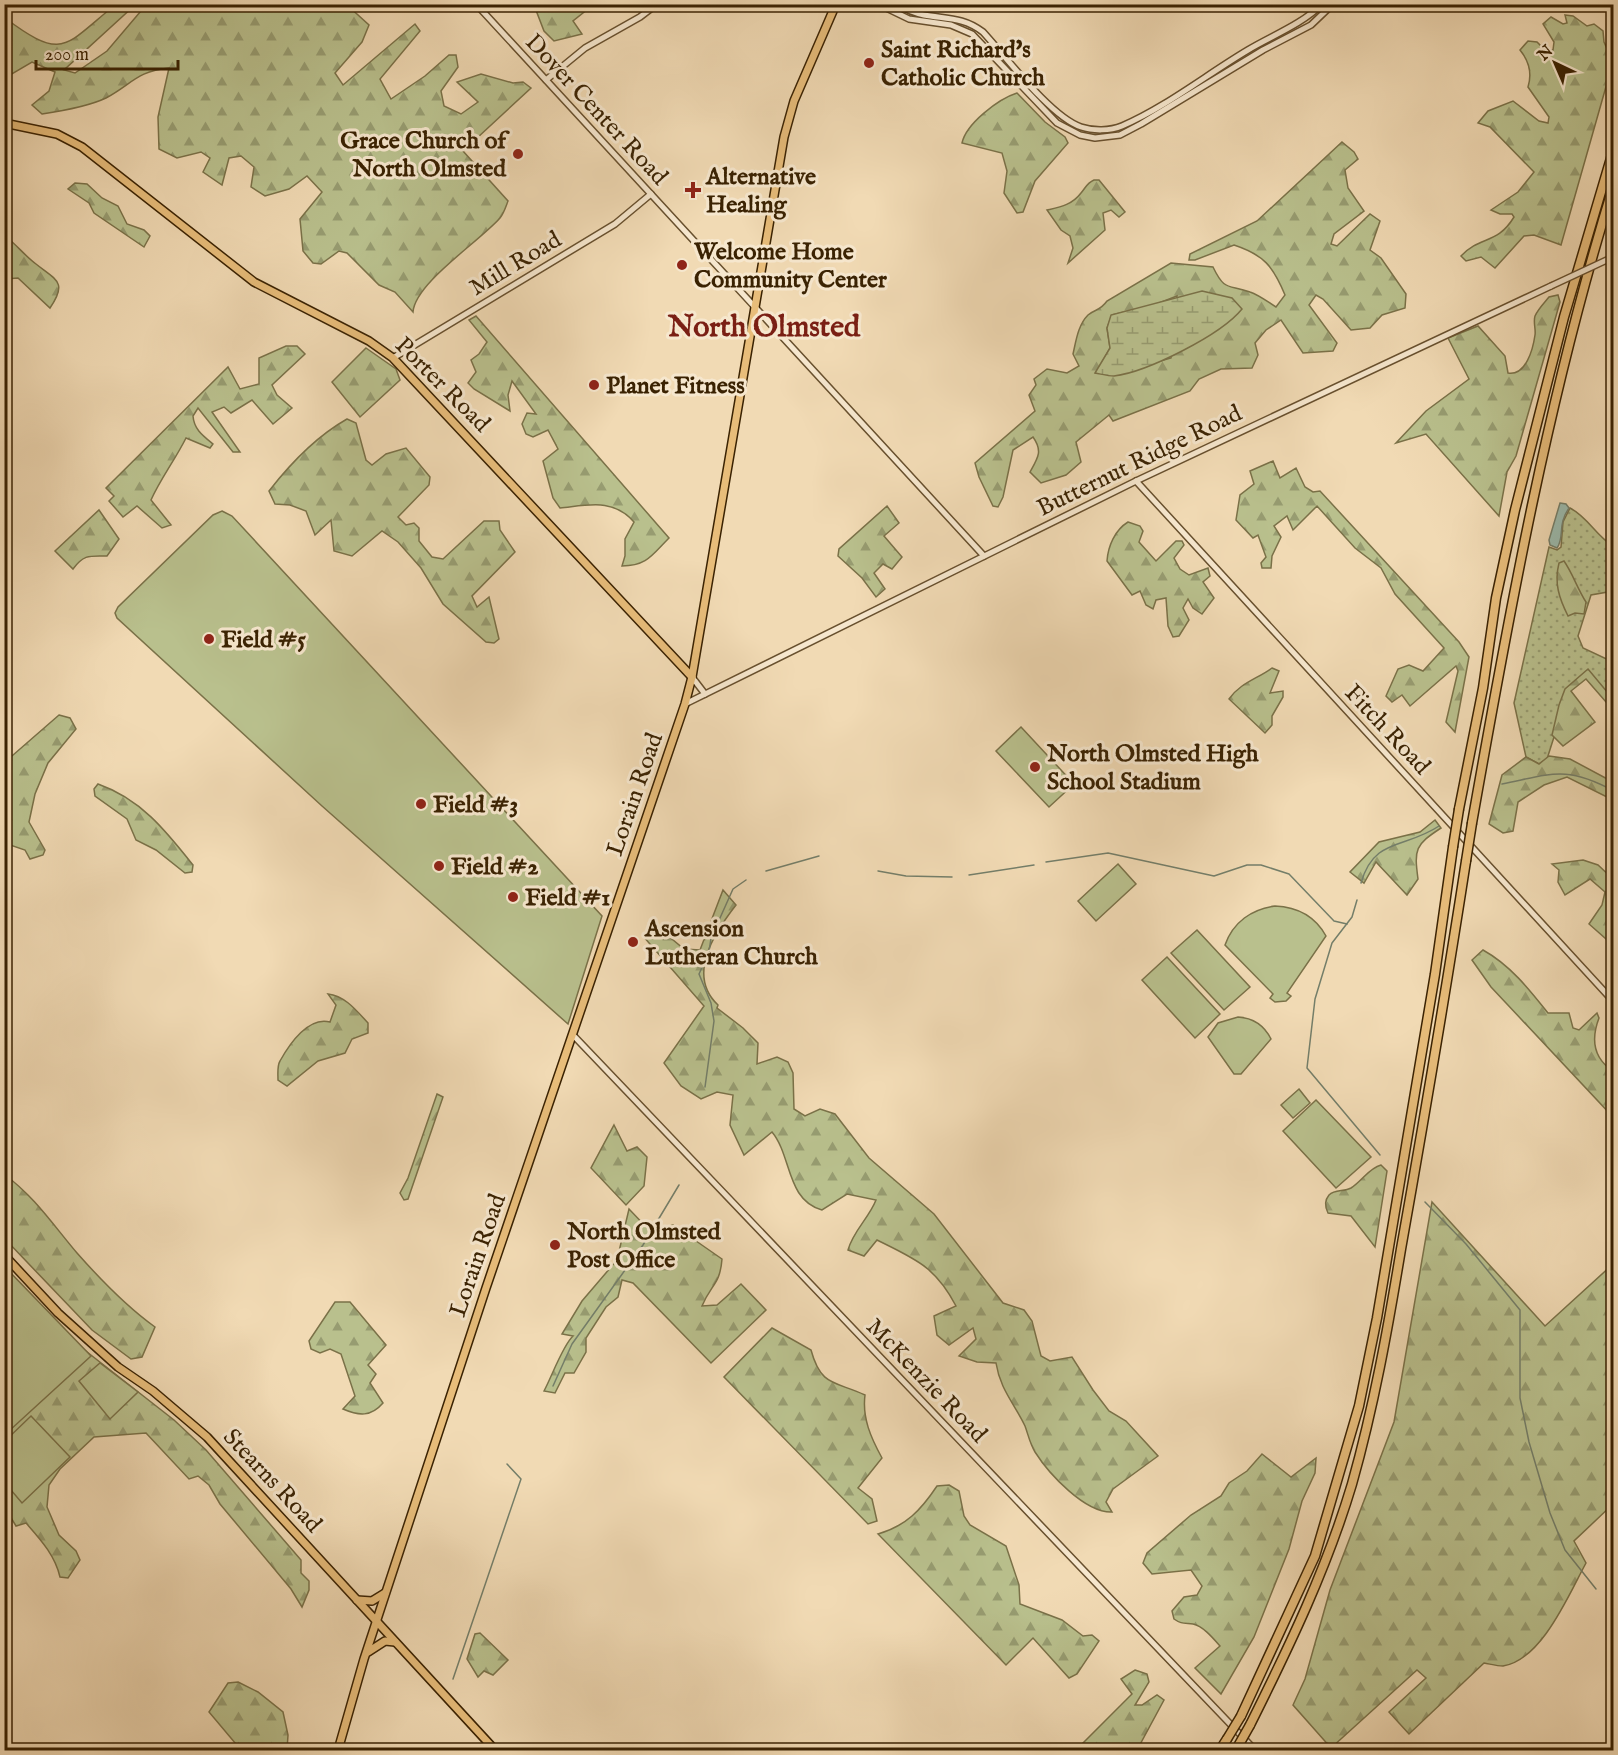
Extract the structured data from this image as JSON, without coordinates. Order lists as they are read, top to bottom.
{
  "streets": {
    "main road": ["Porter Road", "Lorain Road", "Stearns Road"],
    "street": [
      "Dover Center Road",
      "Mill Road",
      "Butternut Ridge Road",
      "Fitch Road",
      "McKenzie Road"
    ]
  },
  "crossings": [
    ["Dover Center Road", "Mill Road"],
    ["Dover Center Road", "Butternut Ridge Road"],
    ["Dover Center Road", "Lorain Road"],
    ["Mill Road", "Porter Road"],
    ["Porter Road", "Butternut Ridge Road"],
    ["Porter Road", "Lorain Road"],
    ["Butternut Ridge Road", "Fitch Road"],
    ["Butternut Ridge Road", "Lorain Road"],
    ["Lorain Road", "McKenzie Road"],
    ["Lorain Road", "Stearns Road"]
  ],
  "districts": ["North Olmsted"],
  "places": {
    "other": [
      "Saint Richard's Catholic Church",
      "Grace Church of North Olmsted",
      "Welcome Home Community Center",
      "Planet Fitness",
      "Field #5",
      "North Olmsted High School Stadium",
      "Field #3",
      "Field #2",
      "Field #1",
      "Ascension Lutheran Church",
      "North Olmsted Post Office"
    ],
    "health": ["Alternative Healing"]
  },
  "scale_bar": "200 m",
  "north": "top left"
}
